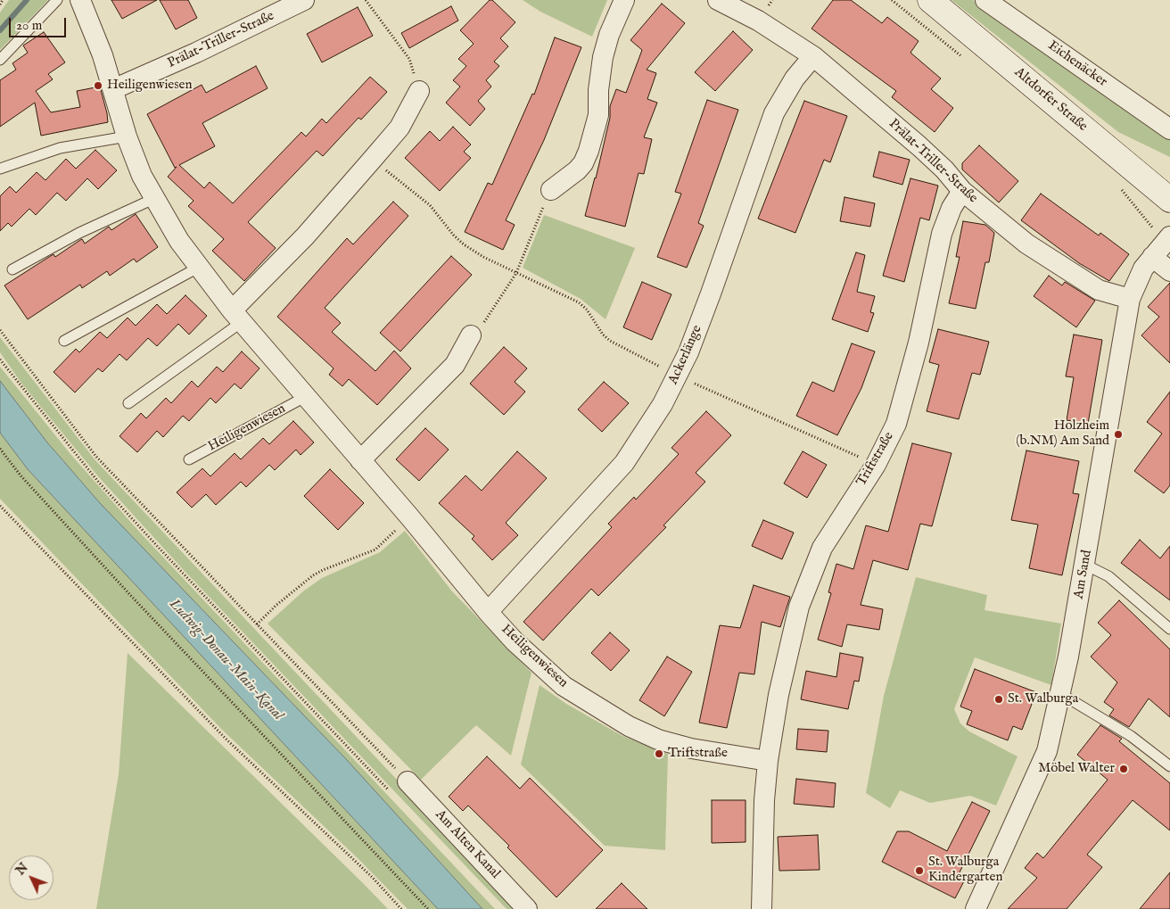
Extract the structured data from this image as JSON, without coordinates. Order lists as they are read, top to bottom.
{
  "streets": {
    "main road": ["Altdorfer Straße"],
    "street": [
      "Prälat-Triller-Straße",
      "Eichenäcker",
      "Ackerlänge",
      "Heiligenwiesen",
      "Triftstraße",
      "Am Sand",
      "Am Alten Kanal"
    ]
  },
  "crossings": [
    ["Prälat-Triller-Straße", "Ackerlänge"],
    ["Prälat-Triller-Straße", "Heiligenwiesen"],
    ["Prälat-Triller-Straße", "Triftstraße"],
    ["Prälat-Triller-Straße", "Am Sand"],
    ["Ackerlänge", "Heiligenwiesen"],
    ["Heiligenwiesen", "Triftstraße"]
  ],
  "water": ["Ludwig-Donau-Main-Kanal"],
  "places": [
    "Heiligenwiesen",
    "Holzheim (b.NM) Am Sand",
    "St. Walburga",
    "Triftstraße",
    "Möbel Walter",
    "St. Walburga Kindergarten"
  ],
  "scale_bar": "20 m",
  "north": "top left"
}
